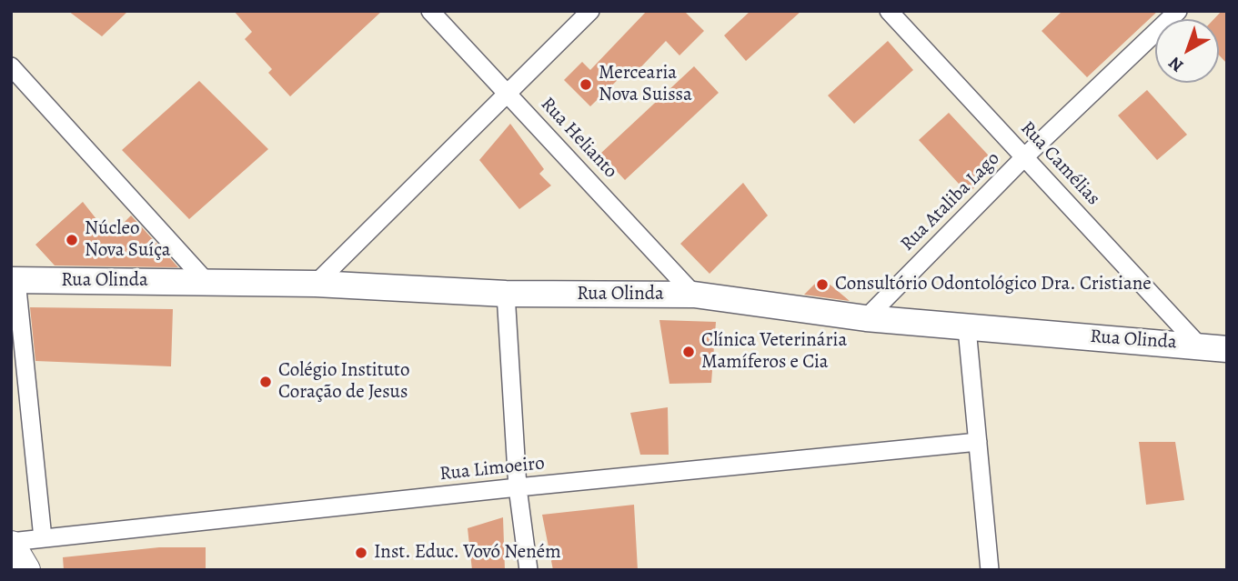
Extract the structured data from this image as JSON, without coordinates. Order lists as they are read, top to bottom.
{
  "streets": {
    "street": [
      "Rua Helianto",
      "Rua Camélias",
      "Rua Ataliba Lago",
      "Rua Olinda",
      "Rua Limoeiro"
    ]
  },
  "crossings": [
    ["Rua Helianto", "Rua Olinda"],
    ["Rua Camélias", "Rua Ataliba Lago"],
    ["Rua Camélias", "Rua Olinda"],
    ["Rua Ataliba Lago", "Rua Olinda"]
  ],
  "places": [
    "Mercearia Nova Suissa",
    "Núcleo Nova Suíça",
    "Consultório Odontológico Dra. Cristiane",
    "Clínica Veterinária Mamíferos e Cia",
    "Colégio Instituto Coração de Jesus",
    "Inst. Educ. Vovó Neném"
  ],
  "north": "bottom left"
}
